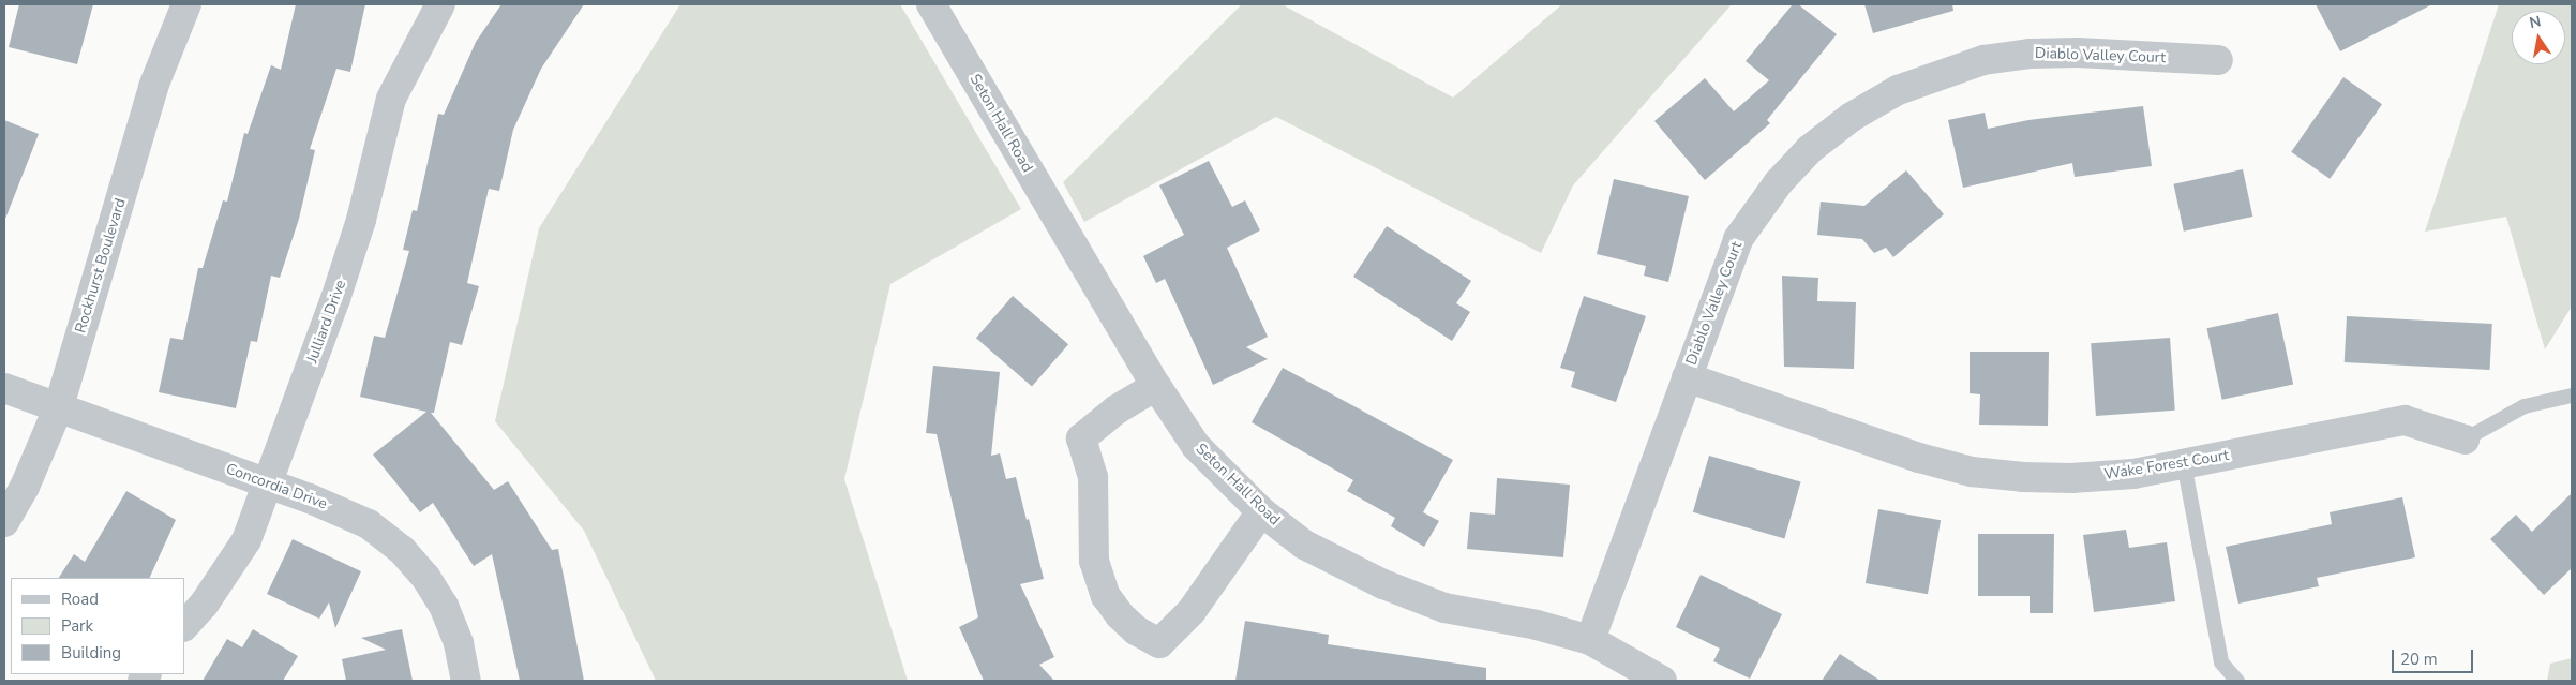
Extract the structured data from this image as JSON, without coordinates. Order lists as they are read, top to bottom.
{
  "streets": {
    "street": [
      "Diablo Valley Court",
      "Seton Hall Road",
      "Rockhurst Boulevard",
      "Julliard Drive",
      "Wake Forest Court",
      "Concordia Drive"
    ]
  },
  "crossings": [
    ["Diablo Valley Court", "Seton Hall Road"],
    ["Diablo Valley Court", "Wake Forest Court"],
    ["Rockhurst Boulevard", "Concordia Drive"],
    ["Julliard Drive", "Concordia Drive"]
  ],
  "legend": ["Road", "Park", "Building"],
  "scale_bar": "20 m",
  "north": "top"
}
